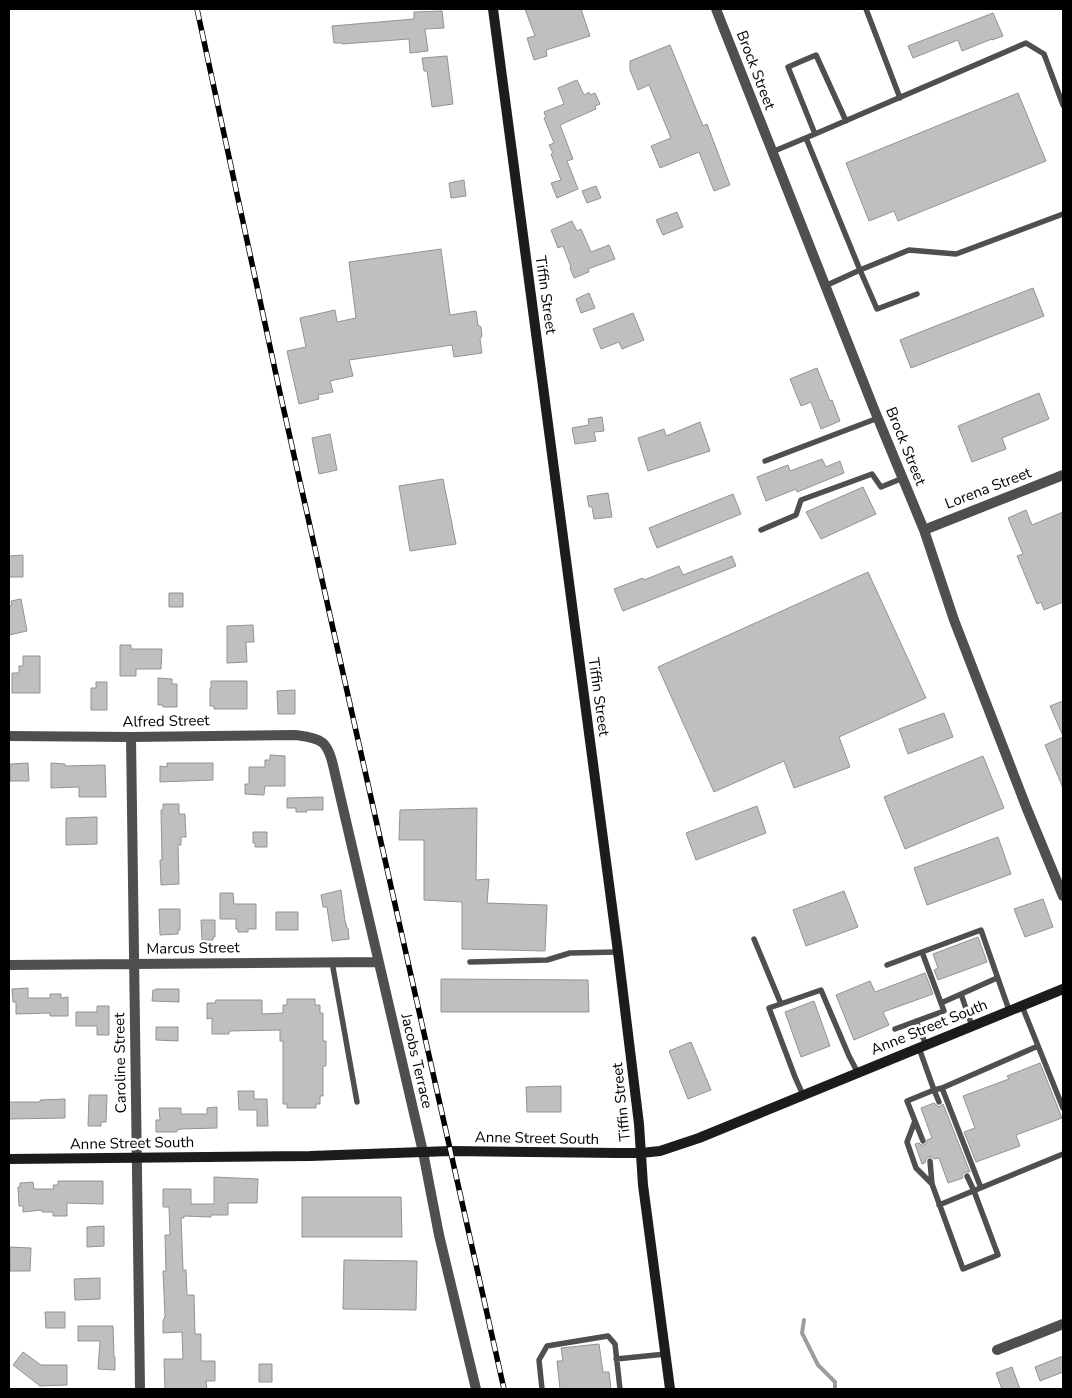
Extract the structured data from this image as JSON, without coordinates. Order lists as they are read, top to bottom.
{
  "streets": {
    "street": [
      "Brock Street",
      "Tiffin Street",
      "Lorena Street",
      "Alfred Street",
      "Marcus Street",
      "Anne Street South",
      "Jacobs Terrace",
      "Caroline Street"
    ]
  },
  "crossings": [
    ["Brock Street", "Lorena Street"],
    ["Tiffin Street", "Anne Street South"],
    ["Alfred Street", "Jacobs Terrace"],
    ["Alfred Street", "Caroline Street"],
    ["Marcus Street", "Jacobs Terrace"],
    ["Marcus Street", "Caroline Street"],
    ["Anne Street South", "Jacobs Terrace"],
    ["Anne Street South", "Caroline Street"]
  ]
}
